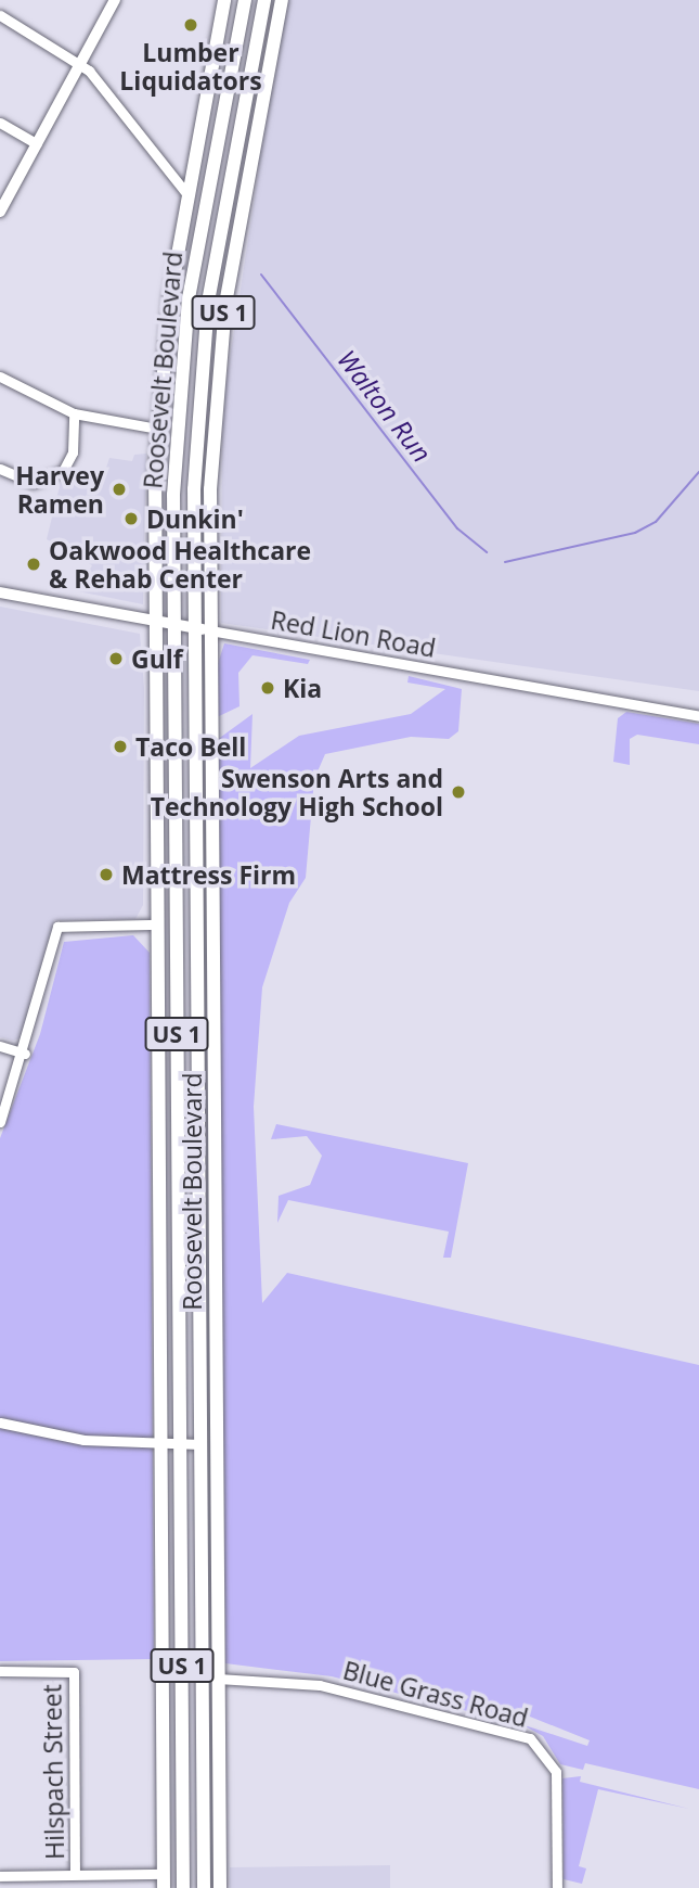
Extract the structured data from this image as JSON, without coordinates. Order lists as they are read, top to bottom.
{
  "streets": {
    "highway": ["US 1", "Roosevelt Boulevard"],
    "main road": ["Red Lion Road"],
    "street": ["Blue Grass Road", "Hilspach Street"]
  },
  "crossings": [
    ["Roosevelt Boulevard", "Red Lion Road"],
    ["Roosevelt Boulevard", "Blue Grass Road"]
  ],
  "water": ["Walton Run"],
  "places": [
    "Lumber Liquidators",
    "Harvey Ramen",
    "Dunkin'",
    "Oakwood Healthcare & Rehab Center",
    "Gulf",
    "Kia",
    "Taco Bell",
    "Swenson Arts and Technology High School",
    "Mattress Firm"
  ]
}
